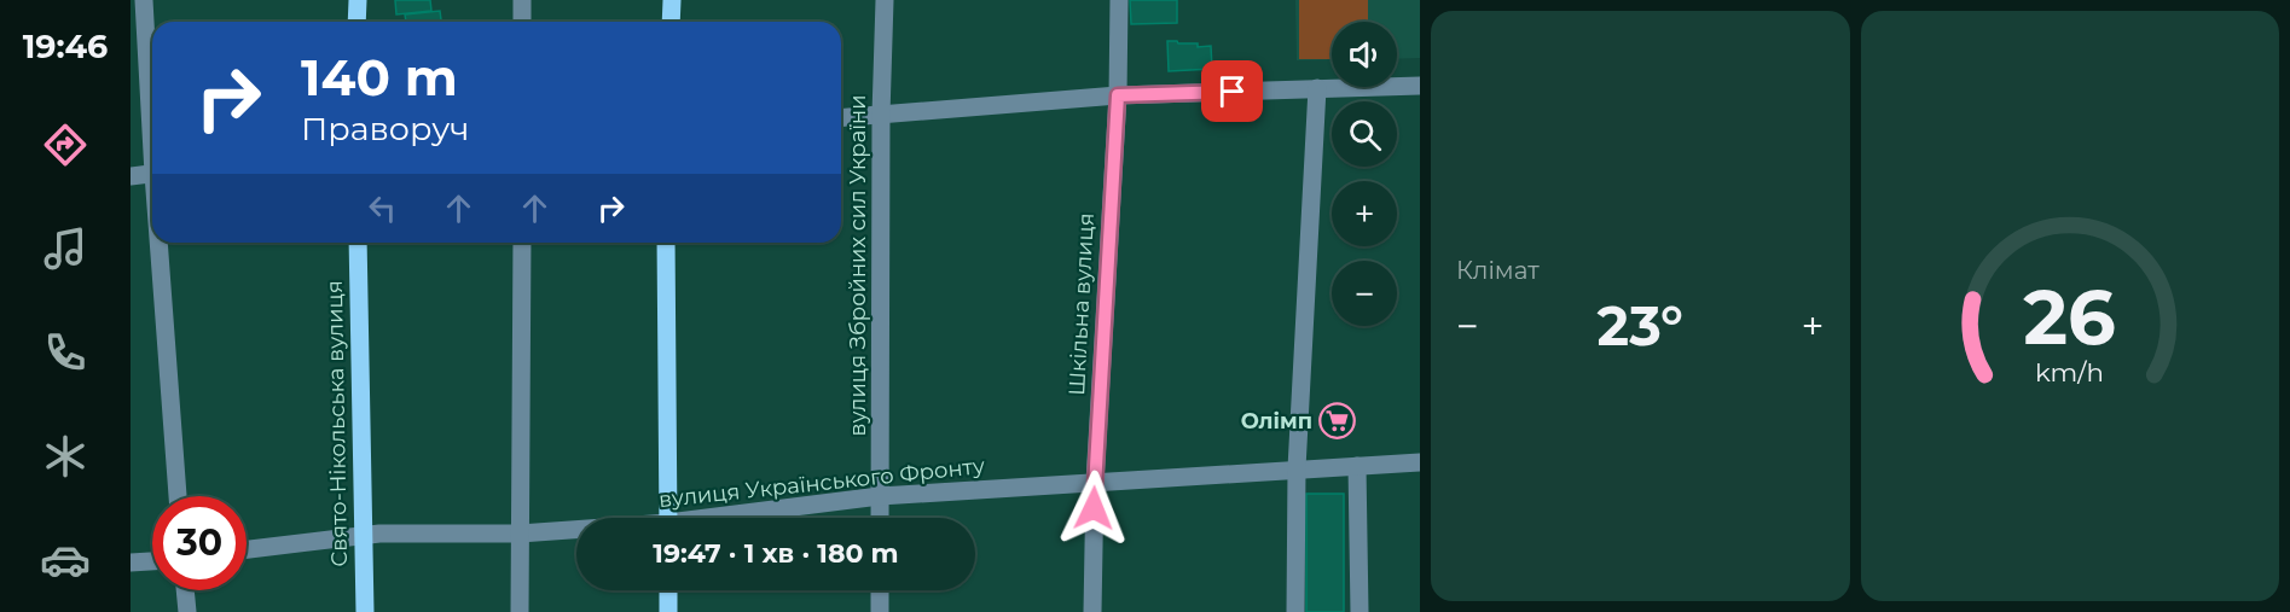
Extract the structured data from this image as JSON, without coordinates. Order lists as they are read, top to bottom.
{
  "streets": {
    "main road": ["Свято-Нікольська вулиця"],
    "street": ["вулиця Збройних сил України", "Шкільна вулиця", "вулиця Українського Фронту"]
  },
  "crossings": [
    ["вулиця Збройних сил України", "вулиця Українського Фронту"],
    ["Шкільна вулиця", "вулиця Українського Фронту"],
    ["Свято-Нікольська вулиця", "вулиця Українського Фронту"]
  ],
  "places": {
    "supermarket": ["Олімп"]
  },
  "page": {
    "tabs": "19:46",
    "tile": "Клімат",
    "map_buttons": ["+", "−"],
    "turn": ["140 m", "Праворуч"],
    "heat": ["−", "23°", "+"],
    "limit": "30",
    "trip": "19:47 · 1 хв · 180 m",
    "gauge": ["26", "km/h"]
  }
}
